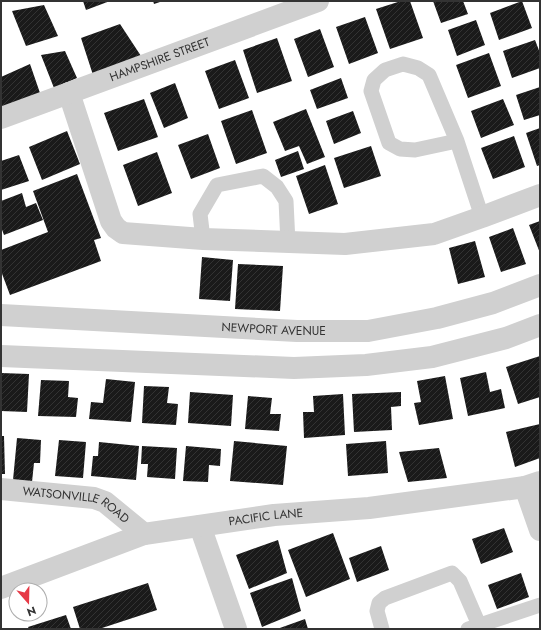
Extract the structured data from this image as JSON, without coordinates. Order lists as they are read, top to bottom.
{
  "streets": {
    "street": [
      "HAMPSHIRE STREET",
      "NEWPORT AVENUE",
      "WATSONVILLE ROAD",
      "PACIFIC LANE"
    ]
  },
  "crossings": [
    ["WATSONVILLE ROAD", "PACIFIC LANE"]
  ],
  "north": "bottom"
}
